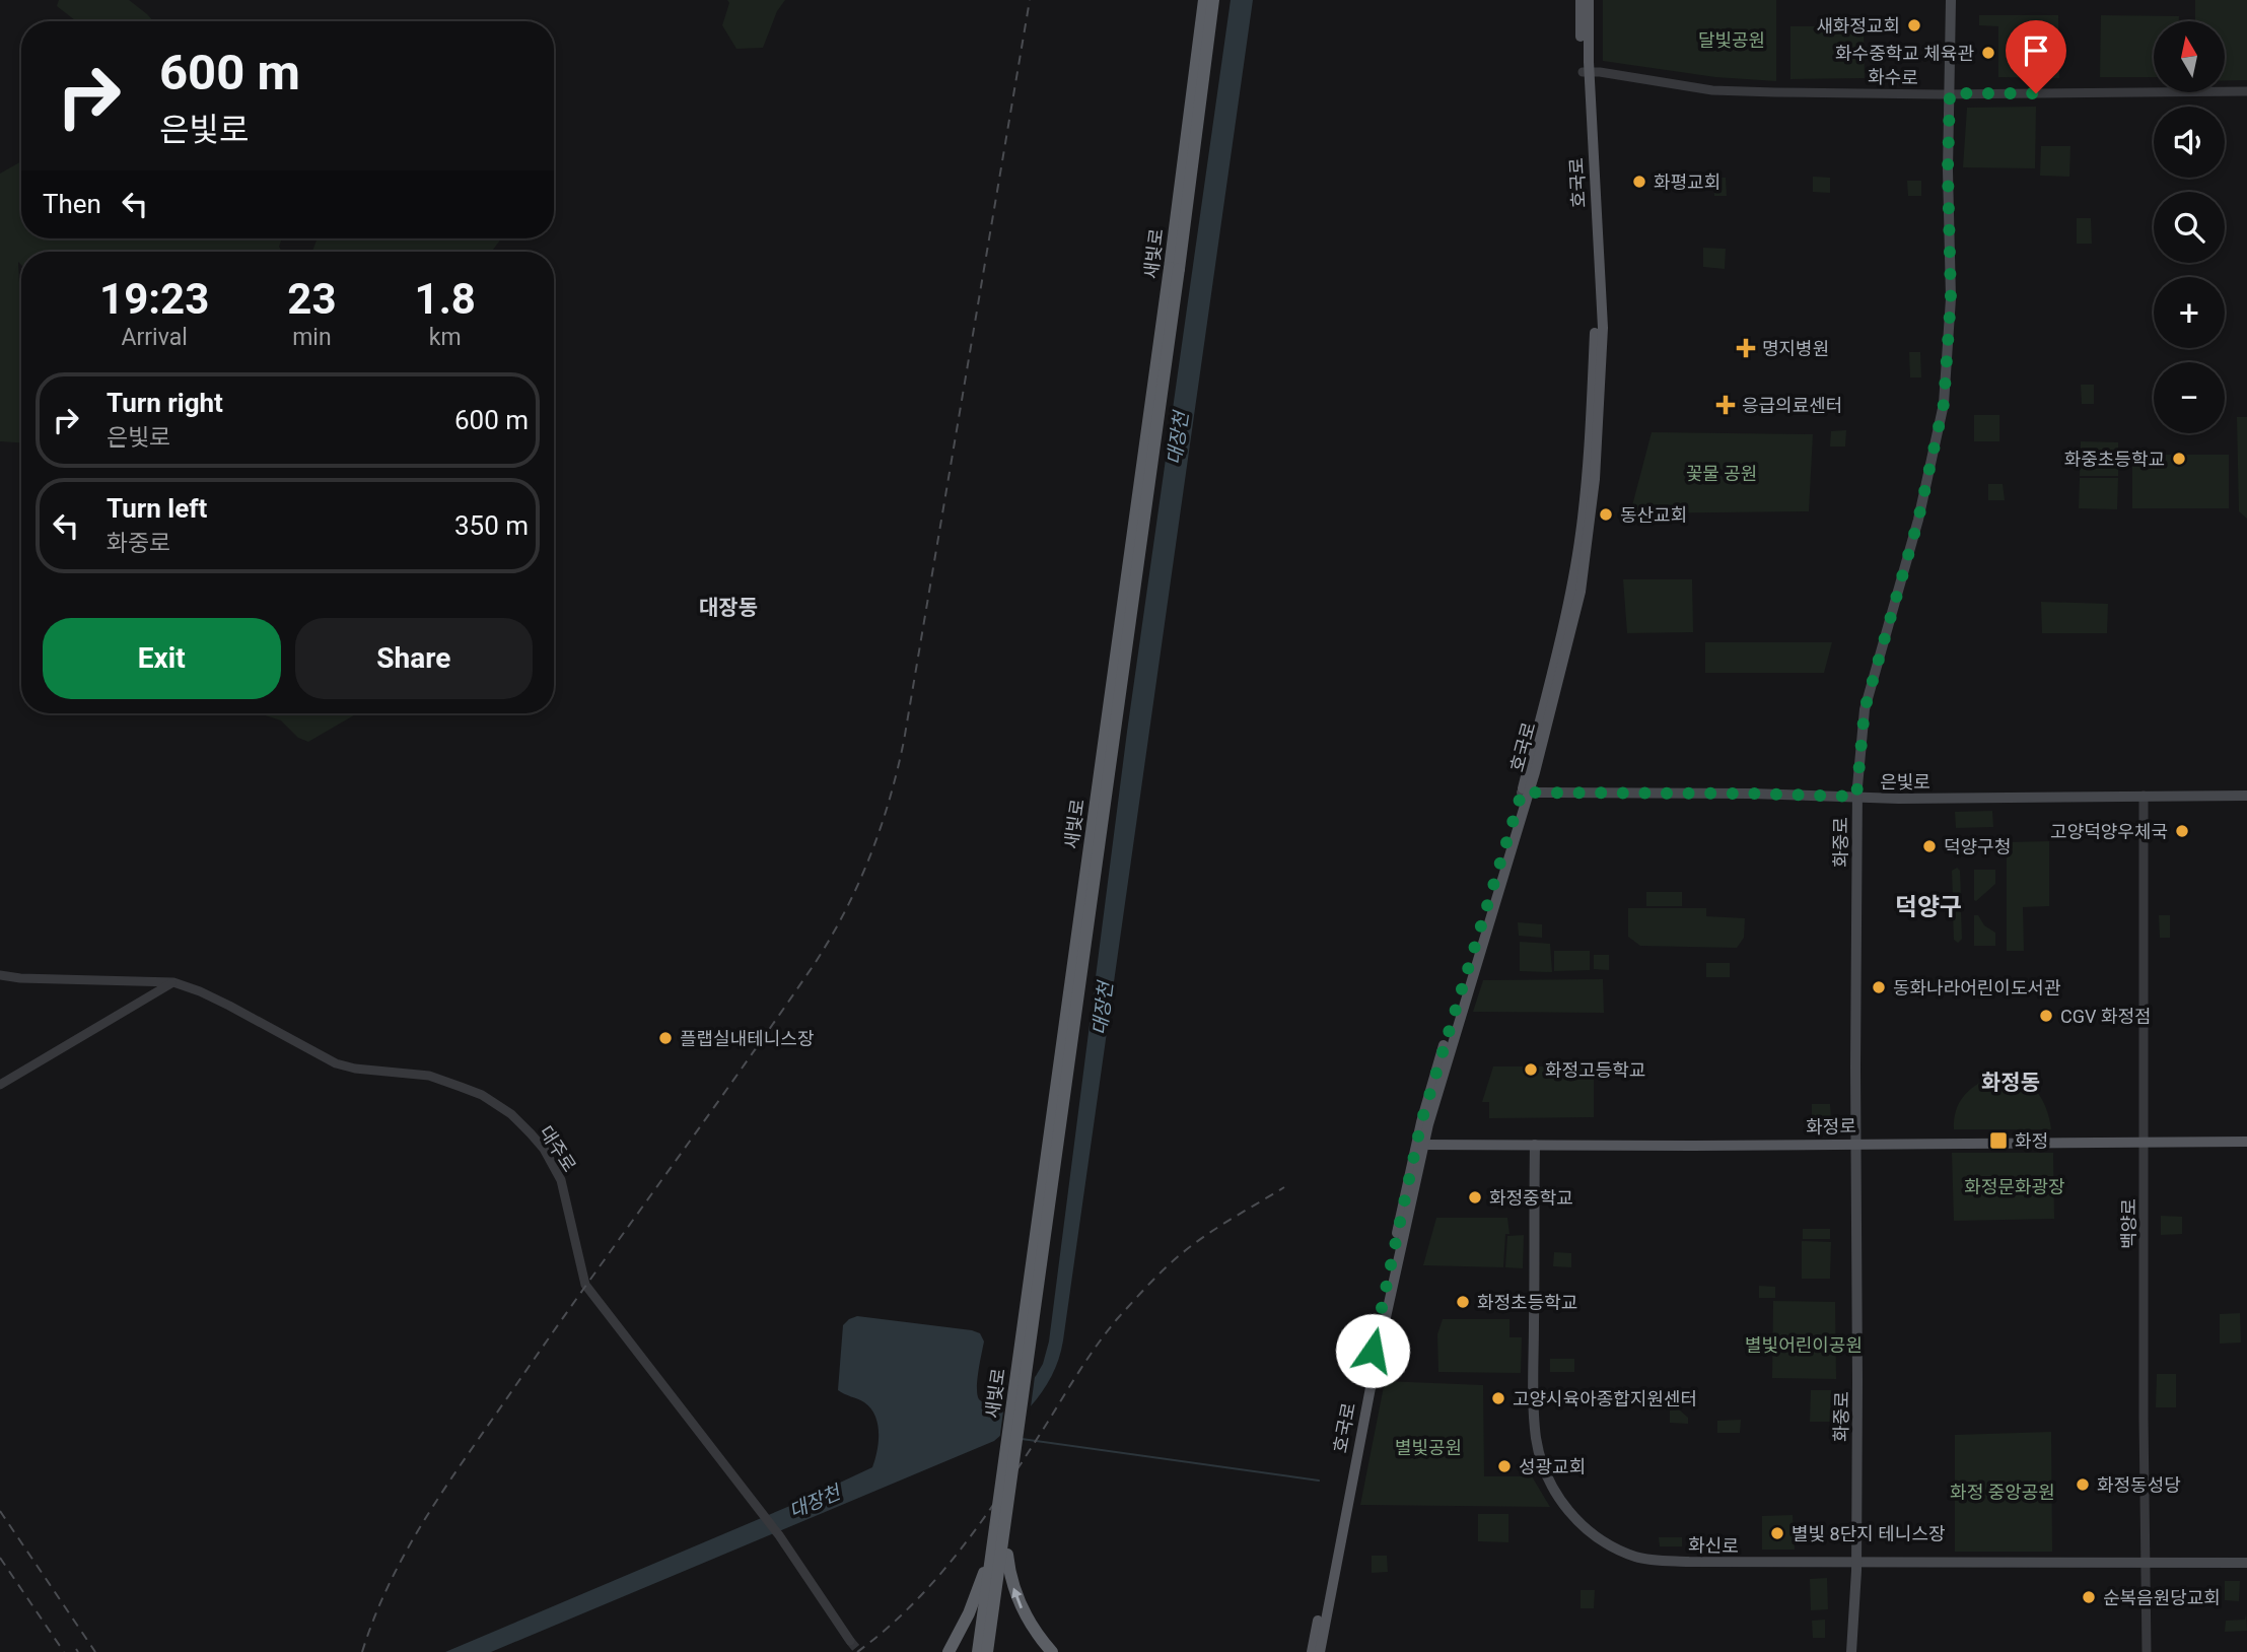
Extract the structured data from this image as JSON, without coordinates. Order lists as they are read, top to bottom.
{
  "streets": {
    "highway": ["새빛로"],
    "main road": [
      "호국로",
      "은빛로",
      "화중로",
      "화정로",
      "화신로"
    ],
    "street": ["화수로", "대주로", "백양로"]
  },
  "crossings": [
    ["화수로", "호국로"],
    ["화수로", "화중로"],
    ["호국로", "은빛로"],
    ["호국로", "화정로"],
    ["은빛로", "화중로"],
    ["은빛로", "백양로"],
    ["화중로", "화정로"],
    ["화중로", "화신로"],
    ["화정로", "백양로"],
    ["화정로", "화신로"],
    ["백양로", "화신로"]
  ],
  "districts": ["대장동", "덕양구", "화정동"],
  "water": ["대장천"],
  "parks": [
    "달빛공원",
    "꽃물 공원",
    "화정문화광장",
    "별빛어린이공원",
    "별빛공원",
    "화정 중앙공원"
  ],
  "places": {
    "other": [
      "새화정교회",
      "화수중학교 체육관",
      "화평교회",
      "화중초등학교",
      "동산교회",
      "고양덕양우체국",
      "덕양구청",
      "동화나라어린이도서관",
      "CGV 화정점",
      "플랩실내테니스장",
      "화정고등학교",
      "화정중학교",
      "화정초등학교",
      "고양시육아종합지원센터",
      "성광교회",
      "화정동성당",
      "별빛 8단지 테니스장",
      "순복음원당교회"
    ],
    "health": ["명지병원", "응급의료센터"],
    "transit": ["화정"]
  },
  "north": "top",
  "page": {
    "map_buttons": ["+", "−"],
    "turn": ["600 m", "은빛로"],
    "then": "Then",
    "eta": [
      "19:23",
      "Arrival",
      "23",
      "min",
      "1.8",
      "km"
    ],
    "list": [
      {
        "name": "Turn right",
        "note": "은빛로",
        "value": "600 m"
      },
      {
        "name": "Turn left",
        "note": "화중로",
        "value": "350 m"
      }
    ],
    "buttons": ["Exit", "Share"]
  }
}
